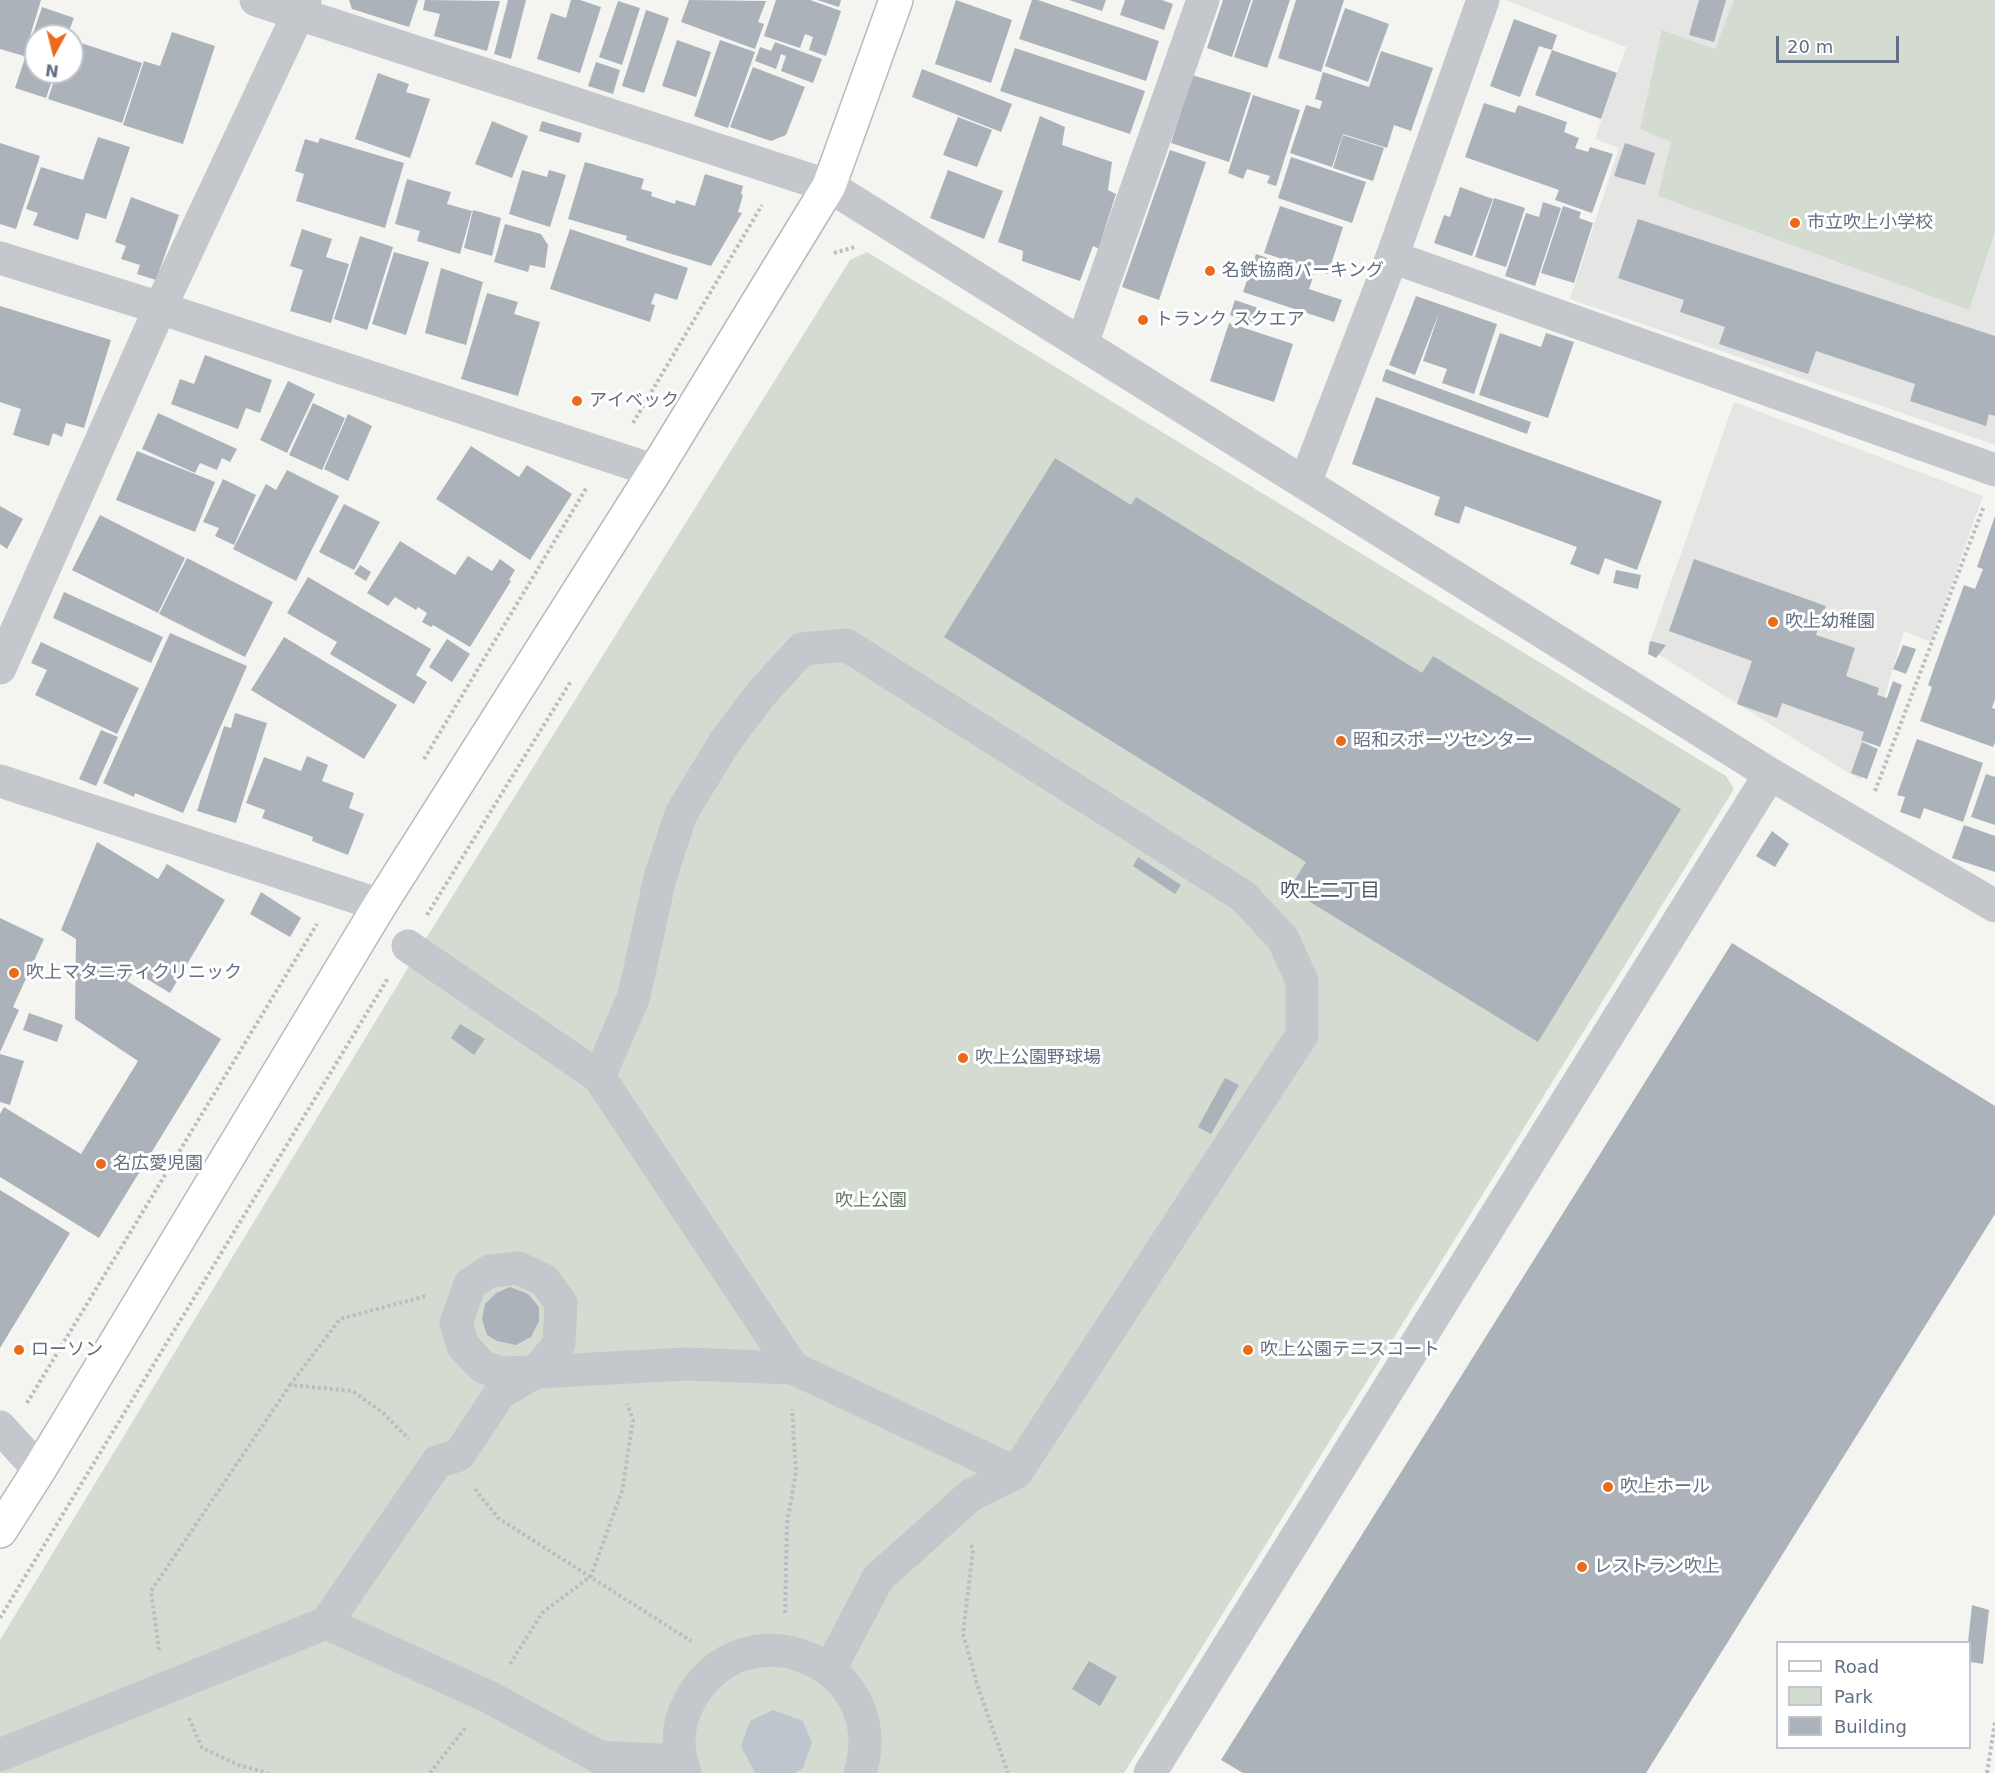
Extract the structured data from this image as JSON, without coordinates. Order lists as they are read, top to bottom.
{
  "districts": ["吹上二丁目"],
  "parks": ["吹上公園"],
  "places": [
    "市立吹上小学校",
    "名鉄協商パーキング",
    "トランク スクエア",
    "アイベック",
    "吹上幼稚園",
    "昭和スポーツセンター",
    "吹上マタニティクリニック",
    "吹上公園野球場",
    "名広愛児園",
    "ローソン",
    "吹上公園テニスコート",
    "吹上ホール",
    "レストラン吹上"
  ],
  "legend": ["Road", "Park", "Building"],
  "scale_bar": "20 m",
  "north": "bottom"
}
